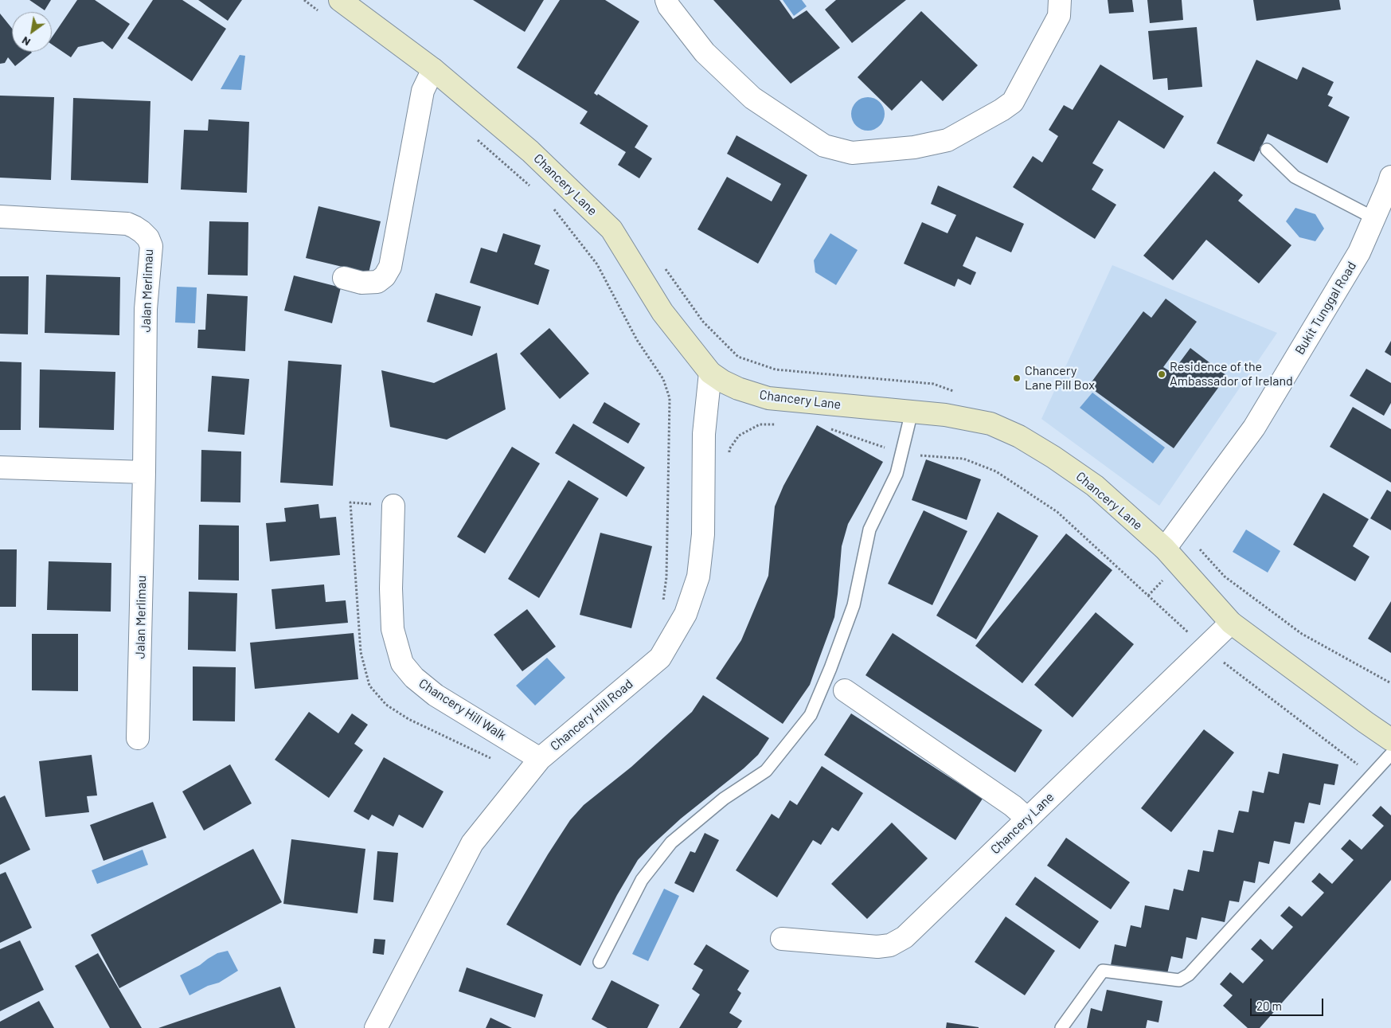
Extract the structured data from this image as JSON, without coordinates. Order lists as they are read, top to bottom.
{
  "streets": {
    "street": [
      "Chancery Lane",
      "Jalan Merlimau",
      "Bukit Tunggal Road",
      "Chancery Hill Walk",
      "Chancery Hill Road"
    ]
  },
  "crossings": [
    ["Chancery Lane", "Bukit Tunggal Road"],
    ["Chancery Lane", "Chancery Hill Road"],
    ["Chancery Hill Walk", "Chancery Hill Road"]
  ],
  "places": ["Residence of the Ambassador of Ireland", "Chancery Lane Pill Box"],
  "scale_bar": "20 m",
  "north": "bottom left"
}
